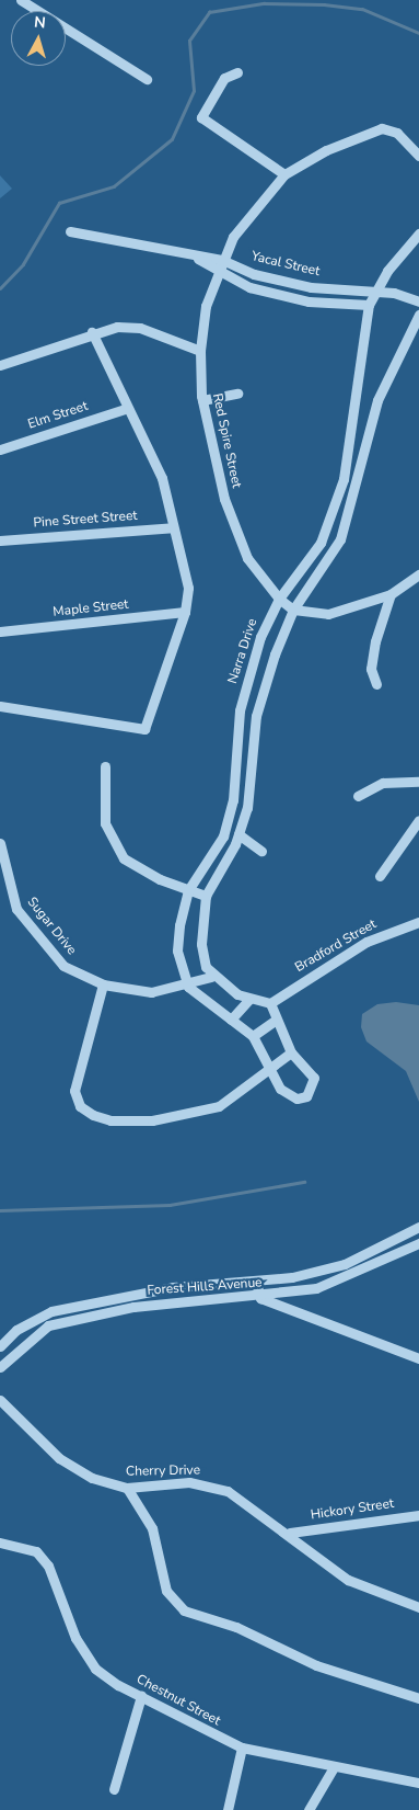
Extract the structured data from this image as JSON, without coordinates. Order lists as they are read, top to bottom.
{
  "streets": {
    "street": [
      "Yacal Street",
      "Elm Street",
      "Red Spire Street",
      "Pine Street Street",
      "Maple Street",
      "Narra Drive",
      "Sugar Drive",
      "Bradford Street",
      "Forest Hills Avenue",
      "Cherry Drive",
      "Hickory Street",
      "Chestnut Street"
    ]
  },
  "crossings": [
    ["Yacal Street", "Red Spire Street"],
    ["Yacal Street", "Narra Drive"],
    ["Red Spire Street", "Narra Drive"],
    ["Narra Drive", "Sugar Drive"],
    ["Cherry Drive", "Hickory Street"]
  ],
  "north": "top"
}
